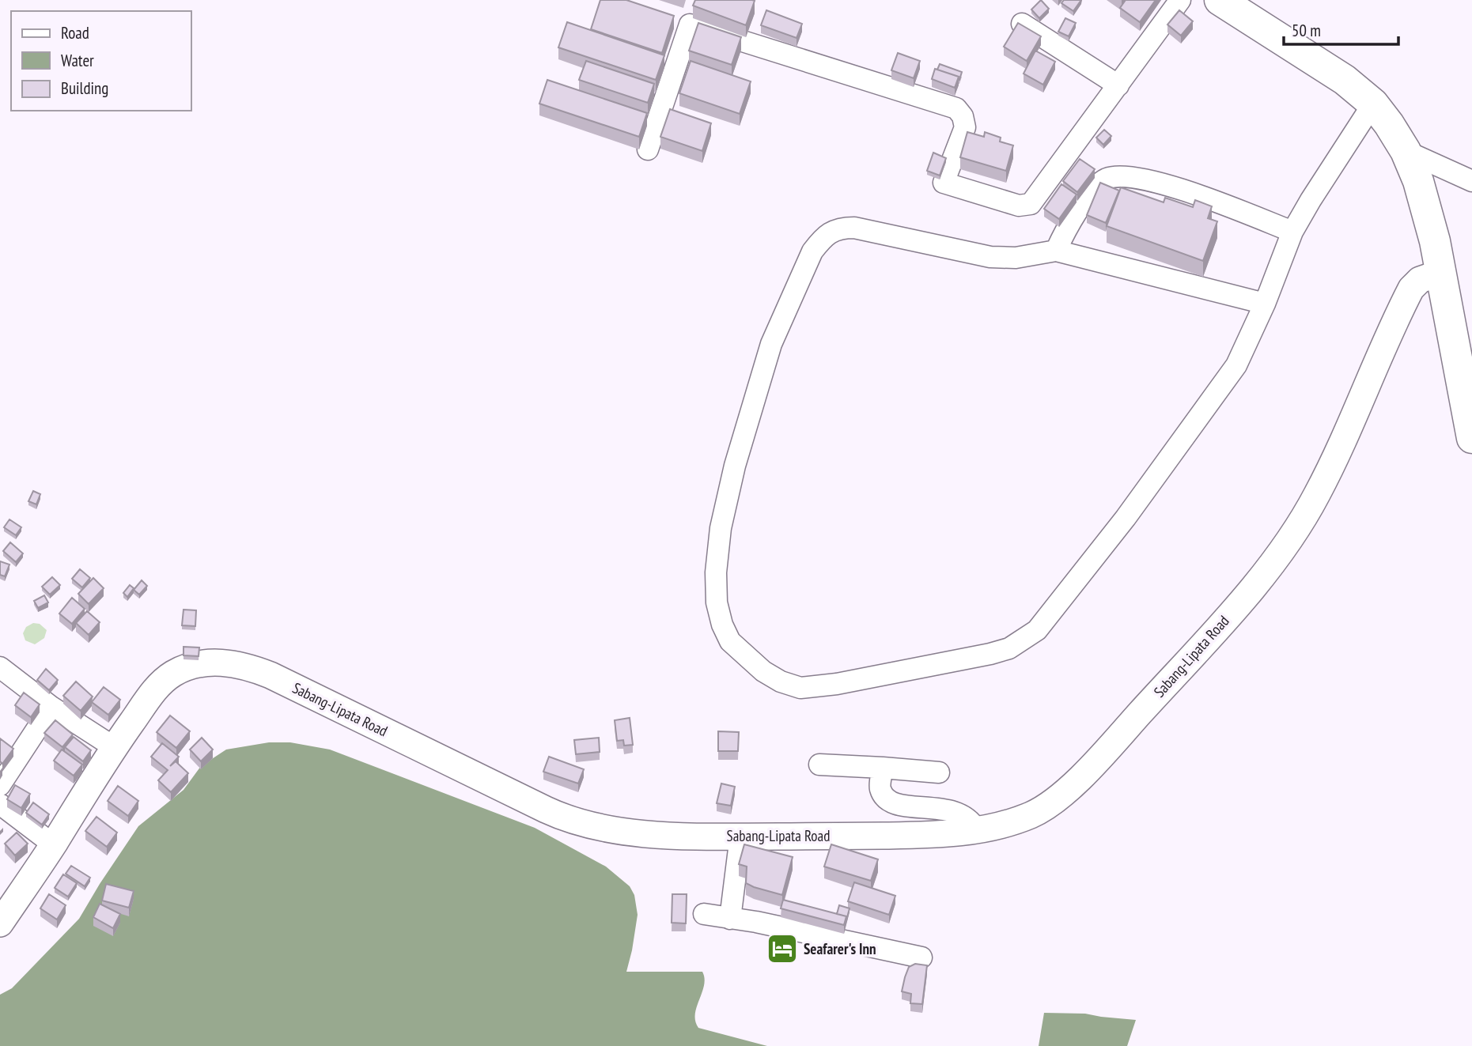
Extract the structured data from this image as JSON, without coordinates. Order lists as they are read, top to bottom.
{
  "streets": {
    "main road": ["Sabang-Lipata Road"]
  },
  "places": {
    "hotel": ["Seafarer's Inn"]
  },
  "legend": ["Road", "Water", "Building"],
  "scale_bar": "50 m"
}
